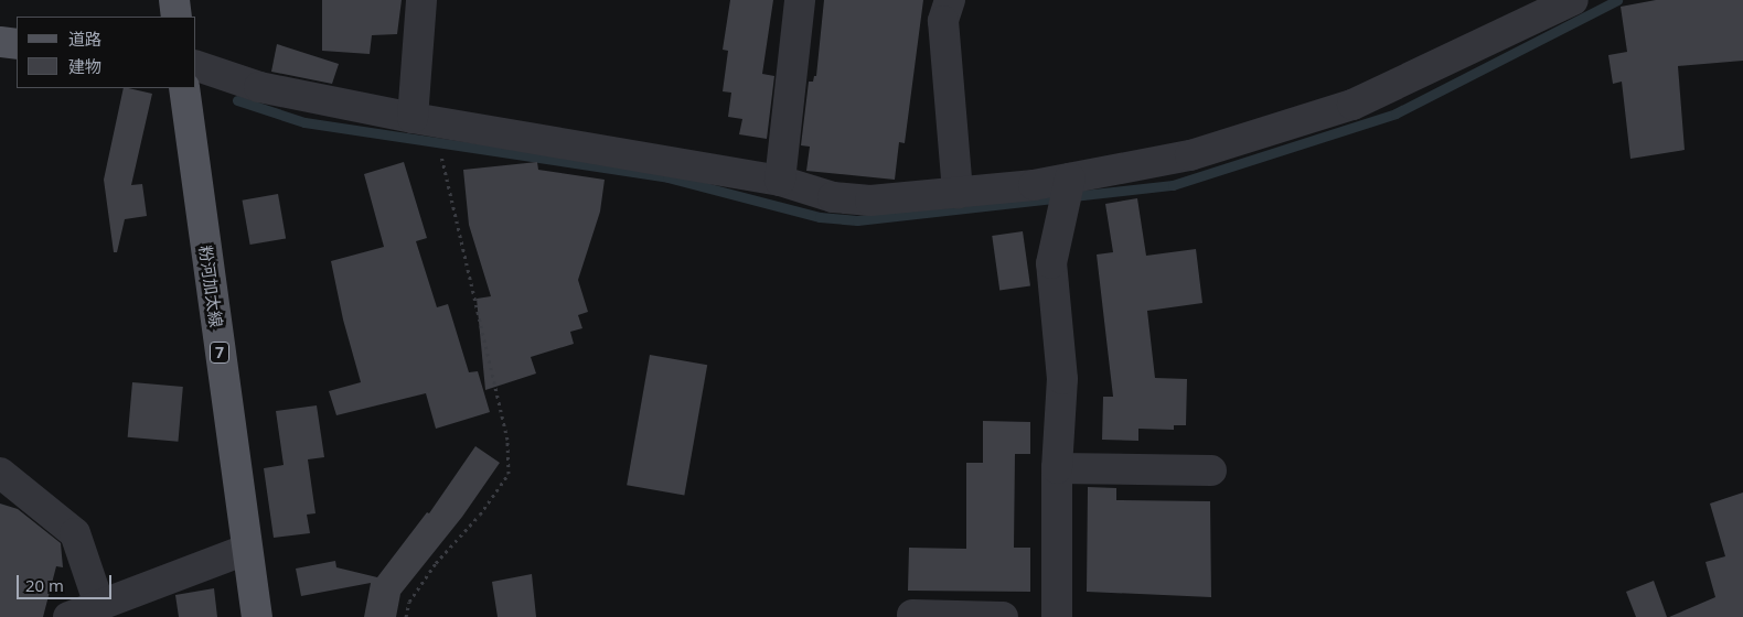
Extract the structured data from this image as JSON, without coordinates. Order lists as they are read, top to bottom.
{
  "streets": {
    "main road": ["粉河加太線", "7"]
  },
  "legend": ["道路", "建物"],
  "scale_bar": "20 m"
}
